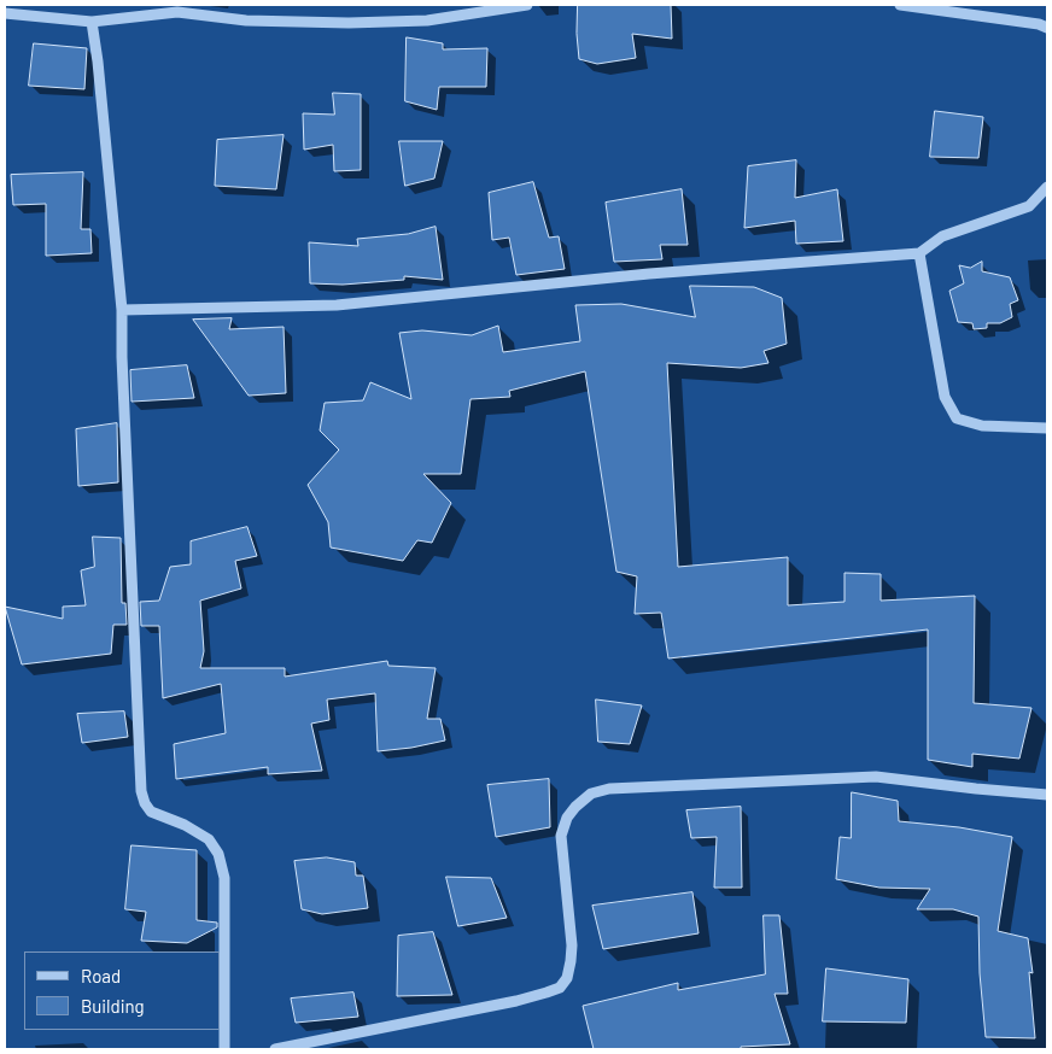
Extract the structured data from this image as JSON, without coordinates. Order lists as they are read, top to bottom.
{
  "legend": ["Road", "Building"]
}
